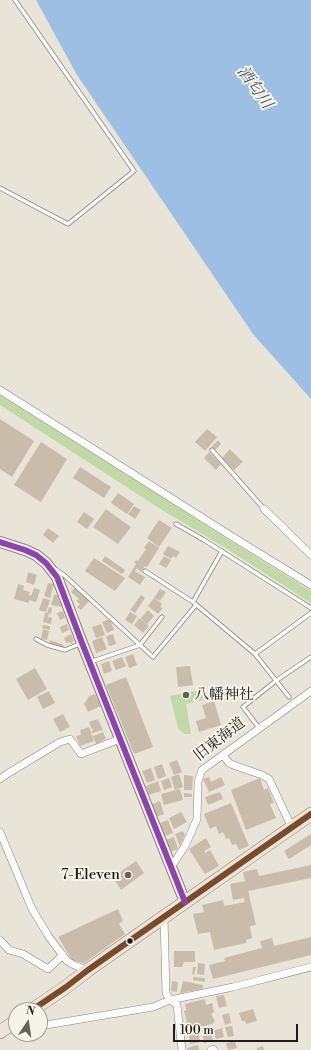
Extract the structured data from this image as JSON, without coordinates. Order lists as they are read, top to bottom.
{
  "streets": {
    "street": ["旧東海道"]
  },
  "water": ["酒匂川"],
  "places": ["八幡神社", "7-Eleven"],
  "scale_bar": "100 m",
  "north": "top"
}
